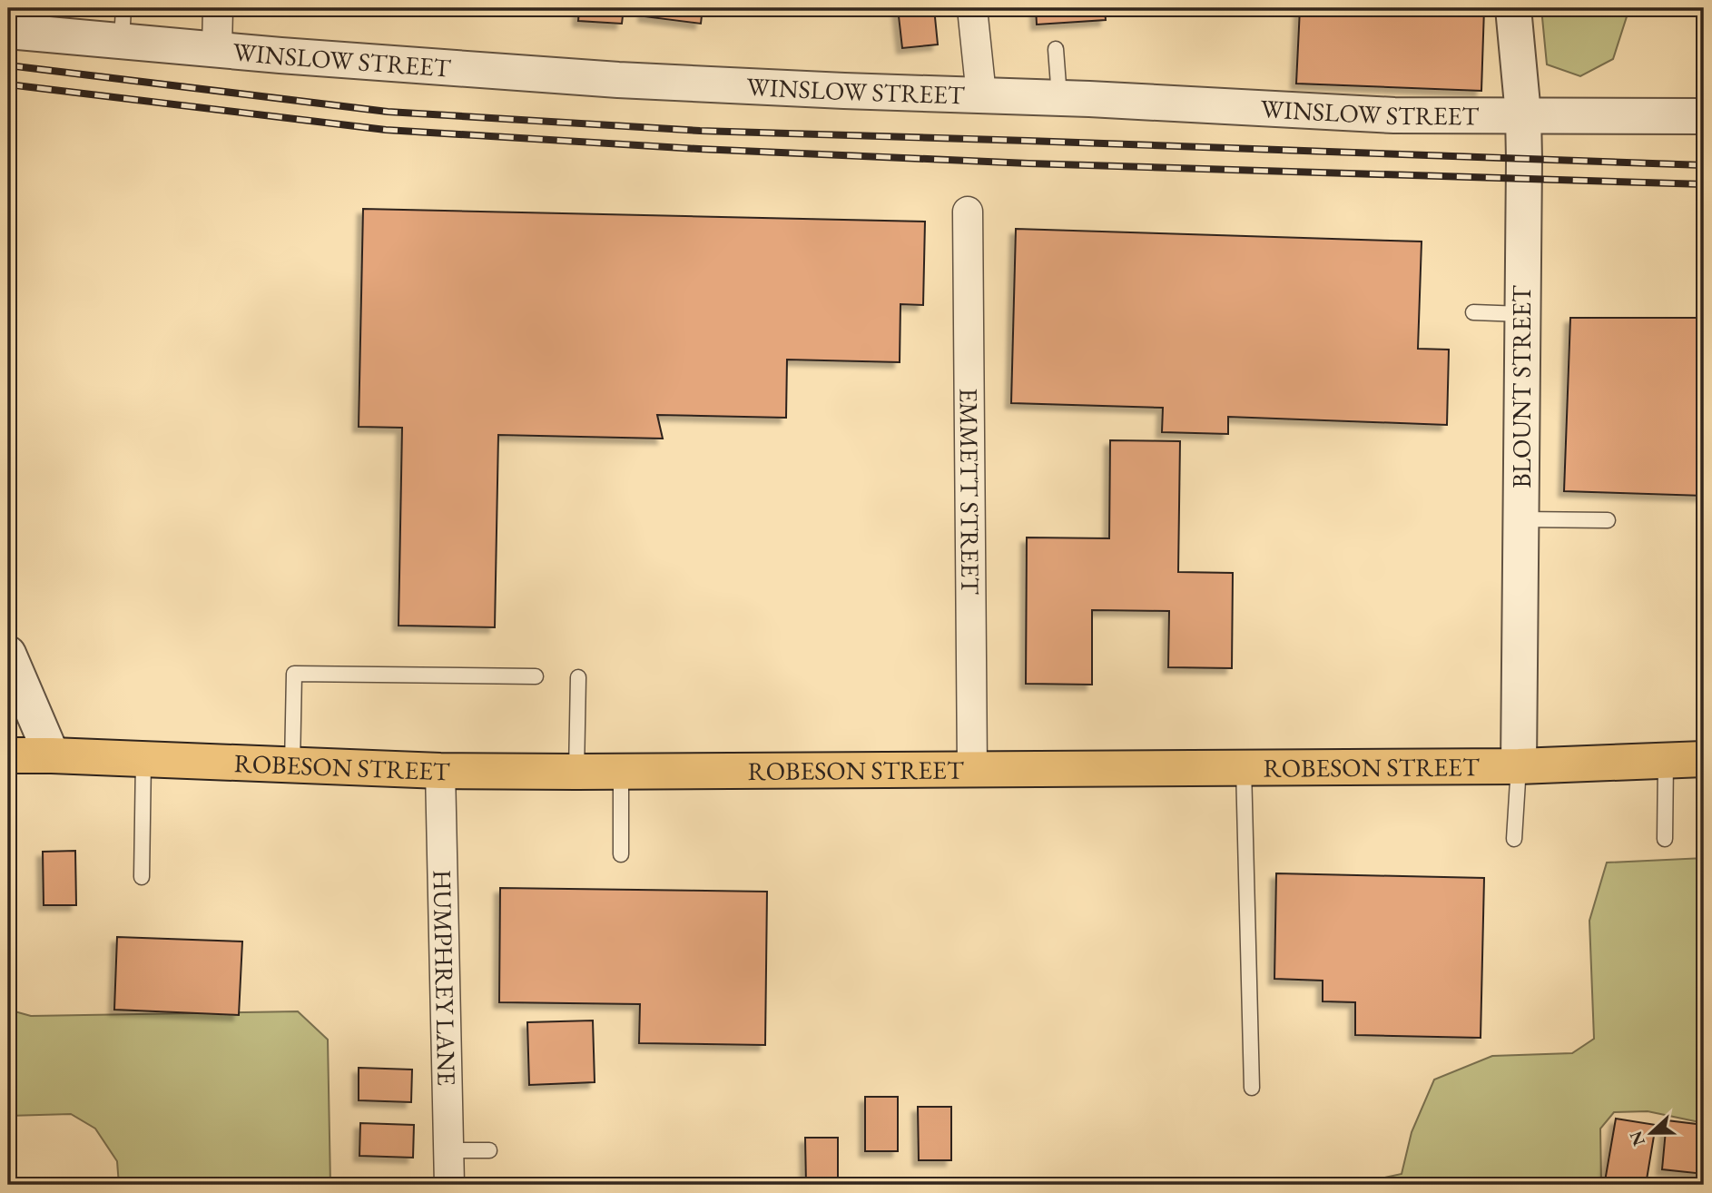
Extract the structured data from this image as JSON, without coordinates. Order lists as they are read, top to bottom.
{
  "streets": {
    "main road": ["ROBESON STREET"],
    "street": [
      "WINSLOW STREET",
      "BLOUNT STREET",
      "EMMETT STREET",
      "HUMPHREY LANE"
    ]
  },
  "crossings": [
    ["WINSLOW STREET", "BLOUNT STREET"],
    ["BLOUNT STREET", "ROBESON STREET"],
    ["EMMETT STREET", "ROBESON STREET"],
    ["ROBESON STREET", "HUMPHREY LANE"]
  ],
  "north": "left"
}
